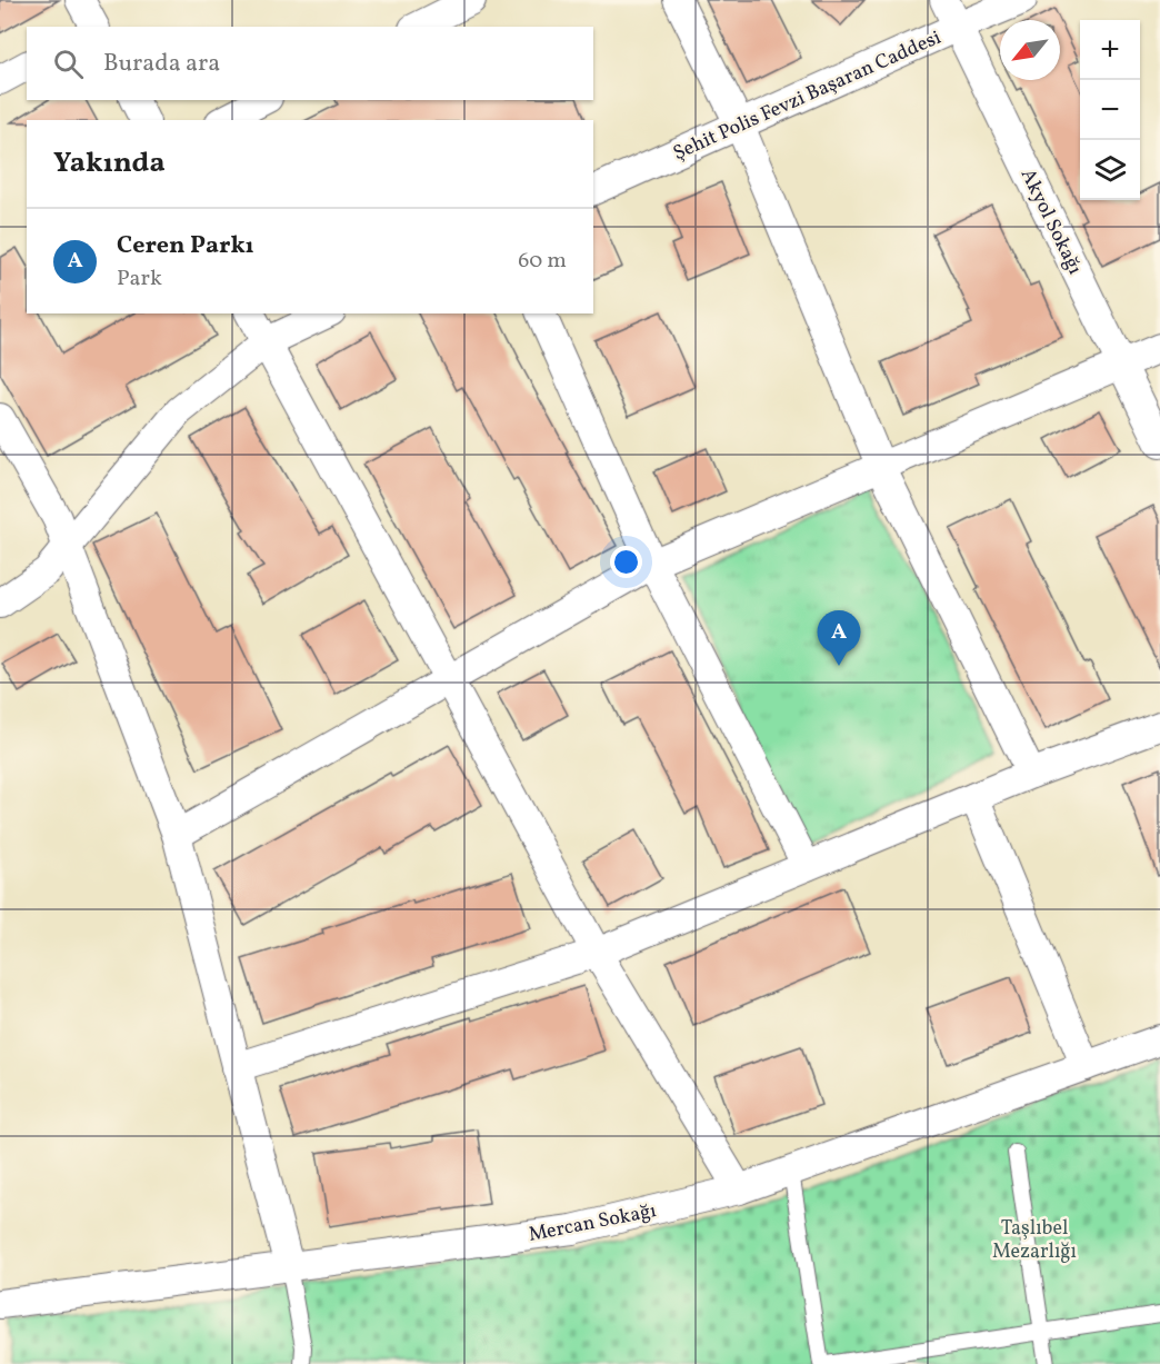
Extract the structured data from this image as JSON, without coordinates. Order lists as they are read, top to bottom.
{
  "streets": {
    "street": ["Şehit Polis Fevzi Başaran Caddesi", "Akyol Sokağı", "Mercan Sokağı"]
  },
  "crossings": [
    ["Şehit Polis Fevzi Başaran Caddesi", "Akyol Sokağı"]
  ],
  "parks": ["Taşlıbel Mezarlığı"],
  "north": "bottom left",
  "page": {
    "map_buttons": ["+", "−"],
    "search": "Burada ara",
    "heading": "Yakında",
    "list": [
      {
        "mark": "A",
        "name": "Ceren Parkı",
        "note": "Park",
        "value": "60 m"
      }
    ],
    "pins": "A"
  }
}
